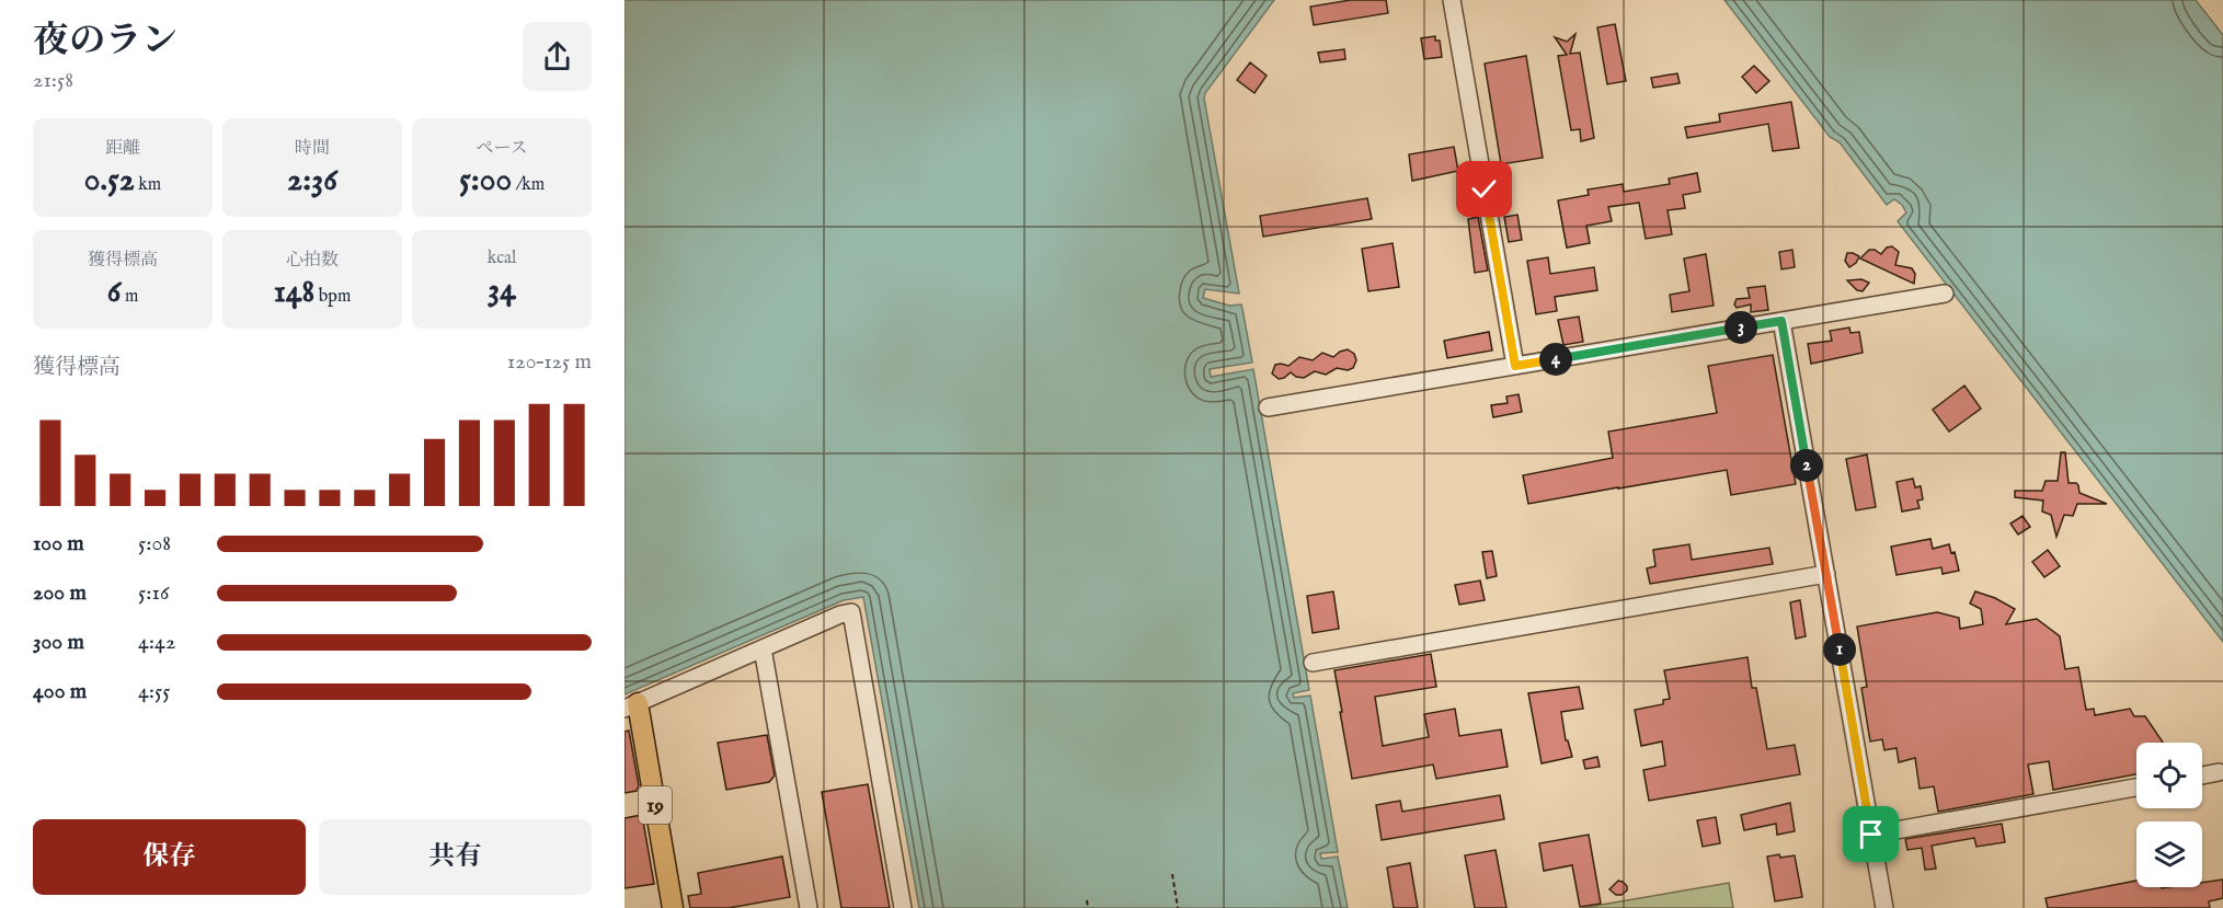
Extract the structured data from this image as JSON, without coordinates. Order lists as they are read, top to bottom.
{
  "streets": {
    "main road": ["19"]
  },
  "page": {
    "heading": ["夜のラン", "21:58"],
    "stats": [
      ["距離", "0.52 km"],
      ["時間", "2:36"],
      ["ペース", "5:00 /km"],
      ["獲得標高", "6 m"],
      ["心拍数", "148 bpm"],
      ["kcal", "34"]
    ],
    "pins": [
      "3",
      "4",
      "2",
      "1"
    ],
    "chart": ["獲得標高", "120–125 m"],
    "list": [
      {
        "name": "100 m",
        "note": "5:08"
      },
      {
        "name": "200 m",
        "note": "5:16"
      },
      {
        "name": "300 m",
        "note": "4:42"
      },
      {
        "name": "400 m",
        "note": "4:55"
      }
    ],
    "buttons": ["保存", "共有"]
  }
}
